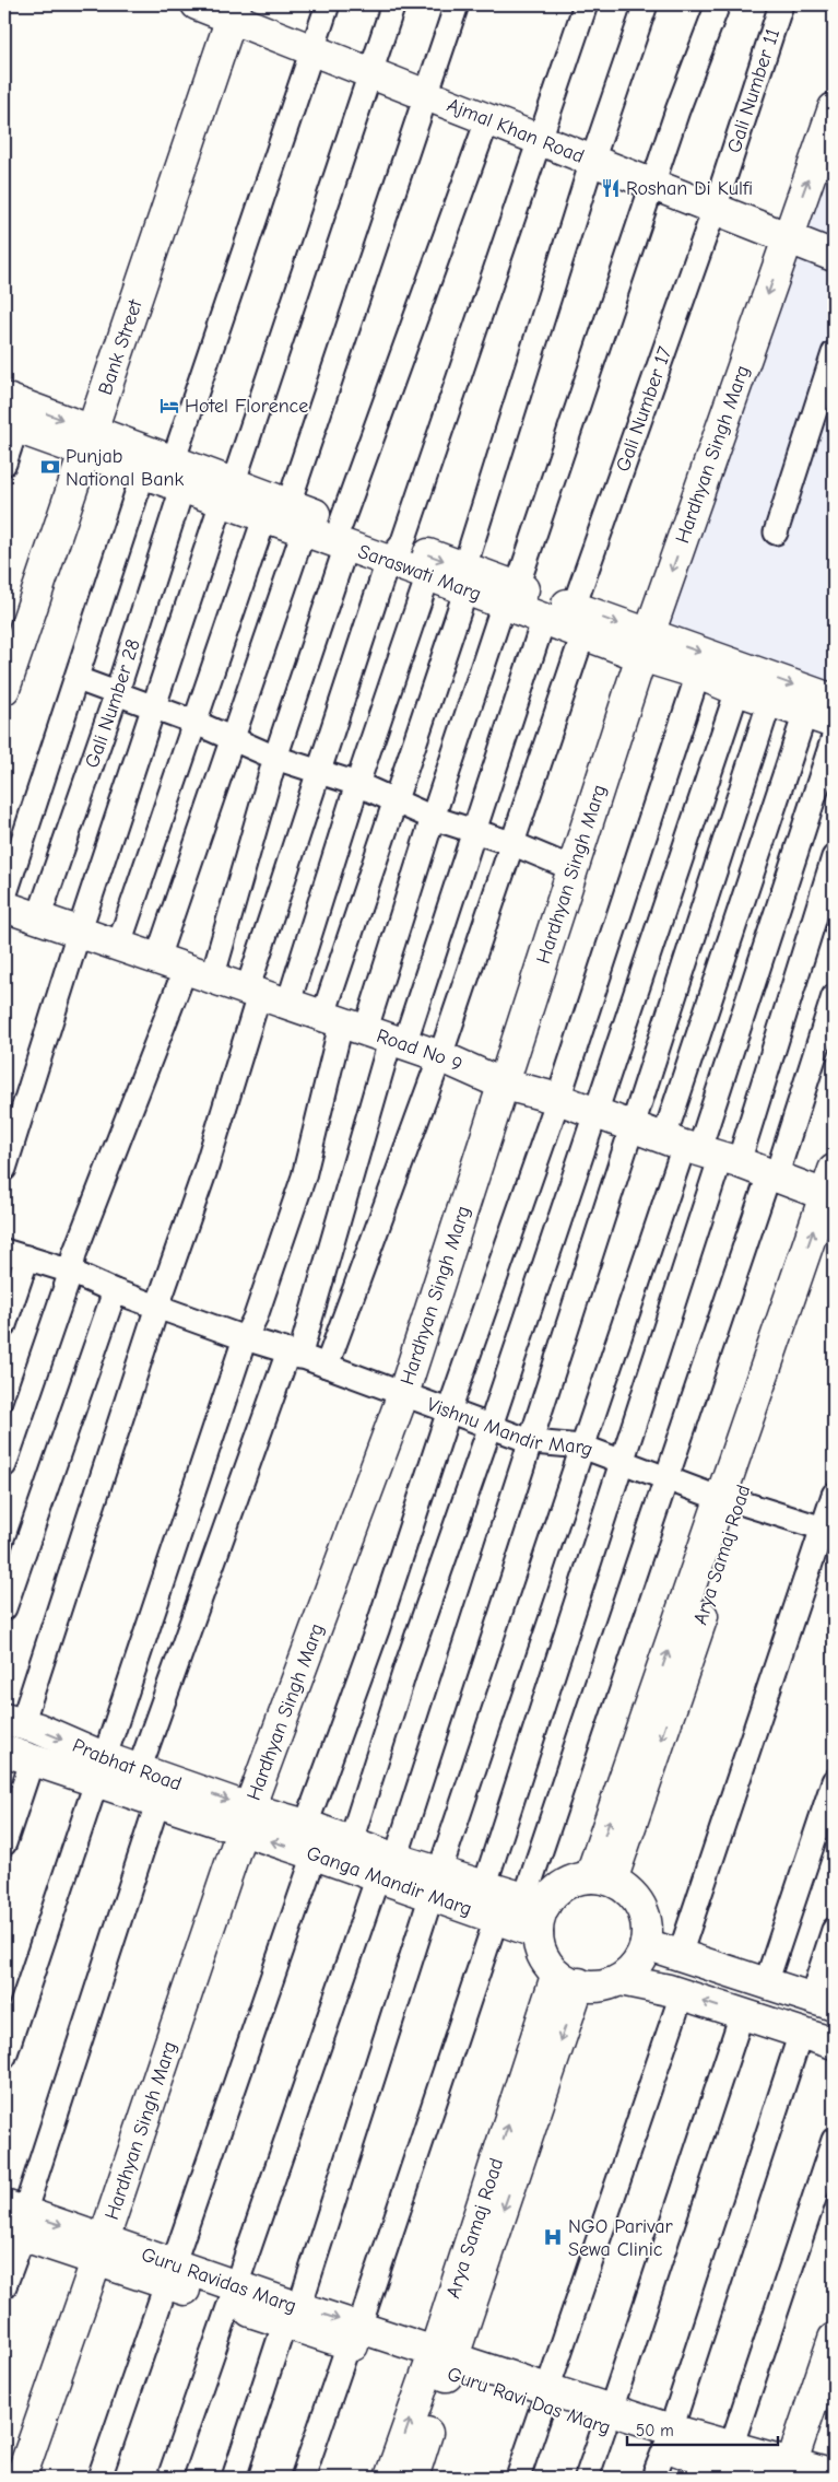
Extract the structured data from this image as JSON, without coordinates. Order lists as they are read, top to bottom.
{
  "streets": {
    "street": [
      "Gali Number 11",
      "Ajmal Khan Road",
      "Bank Street",
      "Gali Number 17",
      "Hardhyan Singh Marg",
      "Saraswati Marg",
      "Gali Number 28",
      "Road No 9",
      "Vishnu Mandir Marg",
      "Arya Samaj Road",
      "Prabhat Road",
      "Ganga Mandir Marg",
      "Guru Ravidas Marg",
      "Guru Ravi Das Marg"
    ]
  },
  "crossings": [
    ["Gali Number 11", "Ajmal Khan Road"],
    ["Gali Number 11", "Gali Number 17"],
    ["Ajmal Khan Road", "Bank Street"],
    ["Ajmal Khan Road", "Gali Number 17"],
    ["Ajmal Khan Road", "Hardhyan Singh Marg"],
    ["Ajmal Khan Road", "Gali Number 28"],
    ["Bank Street", "Saraswati Marg"],
    ["Gali Number 17", "Saraswati Marg"],
    ["Gali Number 17", "Road No 9"],
    ["Gali Number 17", "Vishnu Mandir Marg"],
    ["Hardhyan Singh Marg", "Saraswati Marg"],
    ["Hardhyan Singh Marg", "Road No 9"],
    ["Hardhyan Singh Marg", "Vishnu Mandir Marg"],
    ["Hardhyan Singh Marg", "Prabhat Road"],
    ["Hardhyan Singh Marg", "Ganga Mandir Marg"],
    ["Hardhyan Singh Marg", "Guru Ravidas Marg"],
    ["Saraswati Marg", "Gali Number 28"],
    ["Gali Number 28", "Road No 9"],
    ["Vishnu Mandir Marg", "Arya Samaj Road"],
    ["Arya Samaj Road", "Ganga Mandir Marg"],
    ["Arya Samaj Road", "Guru Ravidas Marg"],
    ["Arya Samaj Road", "Guru Ravi Das Marg"],
    ["Prabhat Road", "Ganga Mandir Marg"],
    ["Guru Ravidas Marg", "Guru Ravi Das Marg"]
  ],
  "places": {
    "restaurant": ["Roshan Di Kulfi"],
    "hotel": ["Hotel Florence"],
    "bank": ["Punjab National Bank"],
    "hospital": ["NGO Parivar Sewa Clinic"]
  },
  "scale_bar": "50 m"
}
